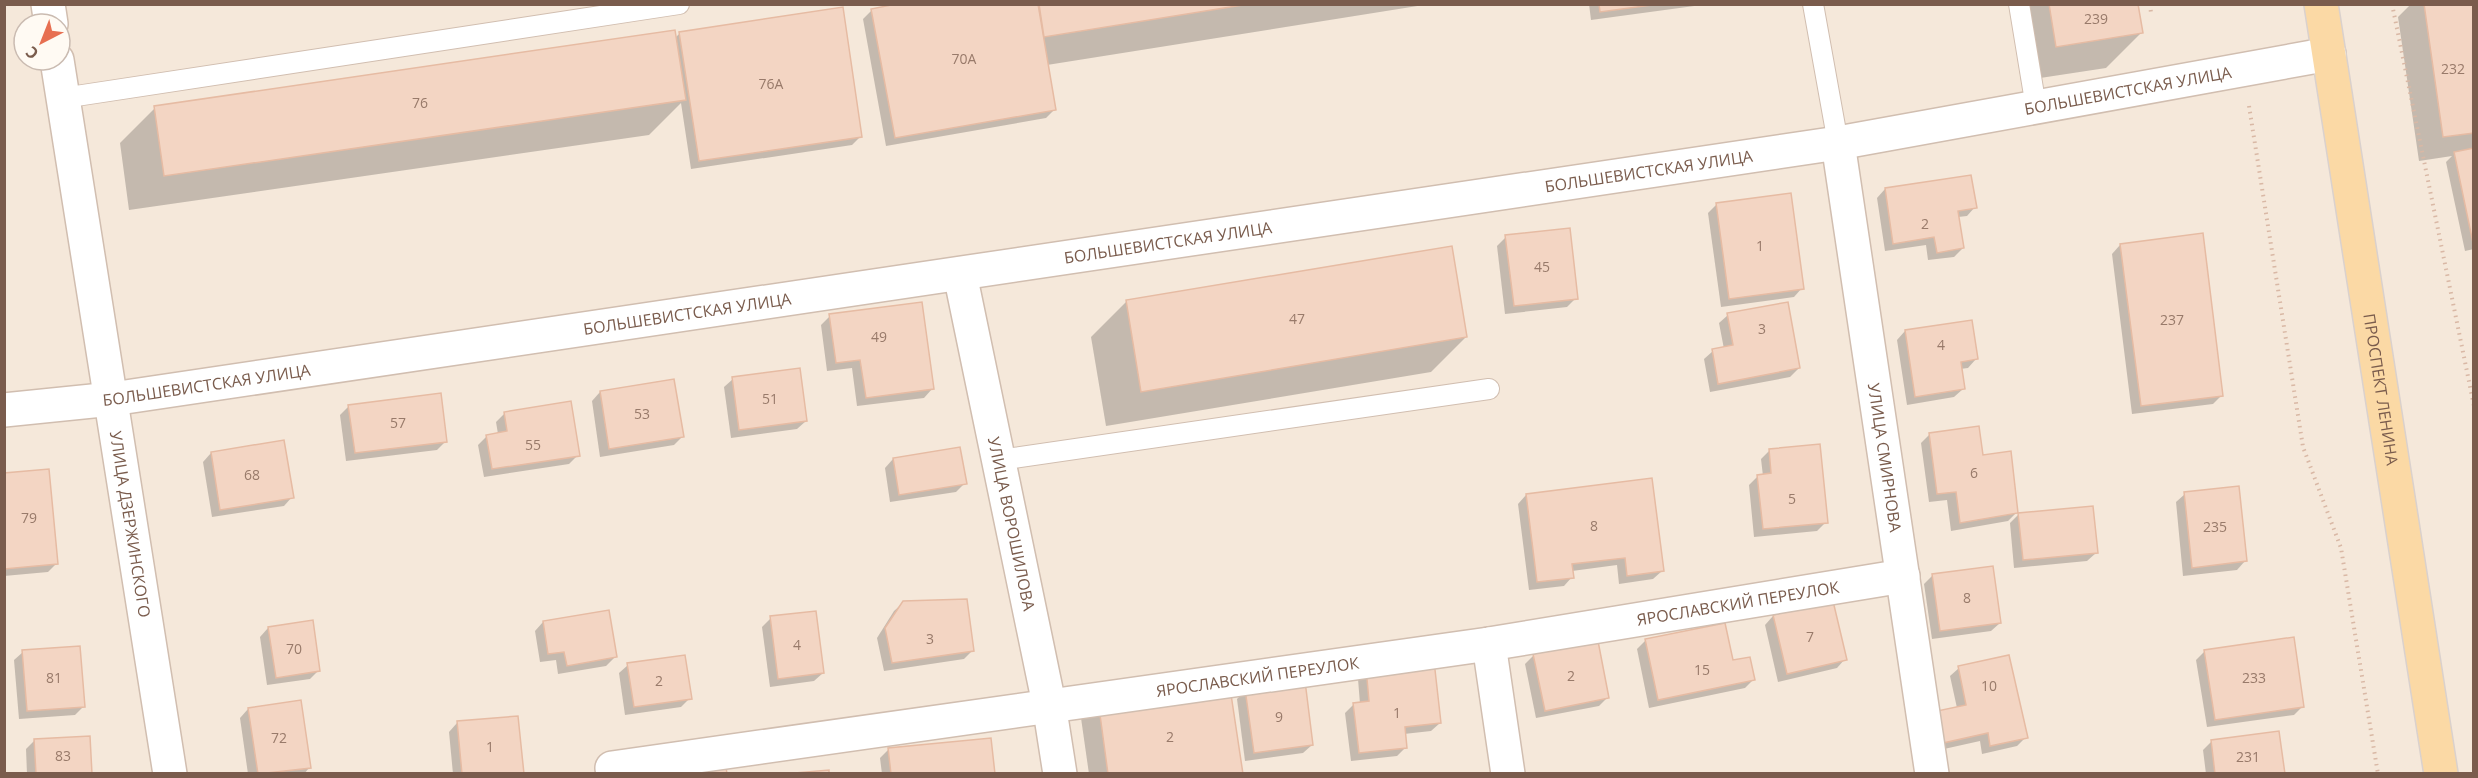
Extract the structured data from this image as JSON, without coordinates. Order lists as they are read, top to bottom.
{
  "streets": {
    "main road": ["ПРОСПЕКТ ЛЕНИНА"],
    "street": [
      "БОЛЬШЕВИСТСКАЯ УЛИЦА",
      "УЛИЦА СМИРНОВА",
      "УЛИЦА ДЗЕРЖИНСКОГО",
      "УЛИЦА ВОРОШИЛОВА",
      "ЯРОСЛАВСКИЙ ПЕРЕУЛОК"
    ]
  },
  "crossings": [
    ["БОЛЬШЕВИСТСКАЯ УЛИЦА", "ПРОСПЕКТ ЛЕНИНА"],
    ["БОЛЬШЕВИСТСКАЯ УЛИЦА", "УЛИЦА СМИРНОВА"],
    ["БОЛЬШЕВИСТСКАЯ УЛИЦА", "УЛИЦА ДЗЕРЖИНСКОГО"],
    ["БОЛЬШЕВИСТСКАЯ УЛИЦА", "УЛИЦА ВОРОШИЛОВА"],
    ["УЛИЦА СМИРНОВА", "ЯРОСЛАВСКИЙ ПЕРЕУЛОК"],
    ["УЛИЦА ВОРОШИЛОВА", "ЯРОСЛАВСКИЙ ПЕРЕУЛОК"]
  ],
  "house_numbers": [
    "239",
    "70А",
    "232",
    "76А",
    "76",
    "2",
    "1",
    "45",
    "47",
    "237",
    "3",
    "49",
    "4",
    "51",
    "53",
    "57",
    "55",
    "6",
    "68",
    "5",
    "79",
    "8",
    "235",
    "8",
    "7",
    "3",
    "4",
    "70",
    "15",
    "2",
    "81",
    "233",
    "2",
    "10",
    "1",
    "9",
    "2",
    "72",
    "1",
    "83",
    "231"
  ],
  "north": "bottom left"
}
